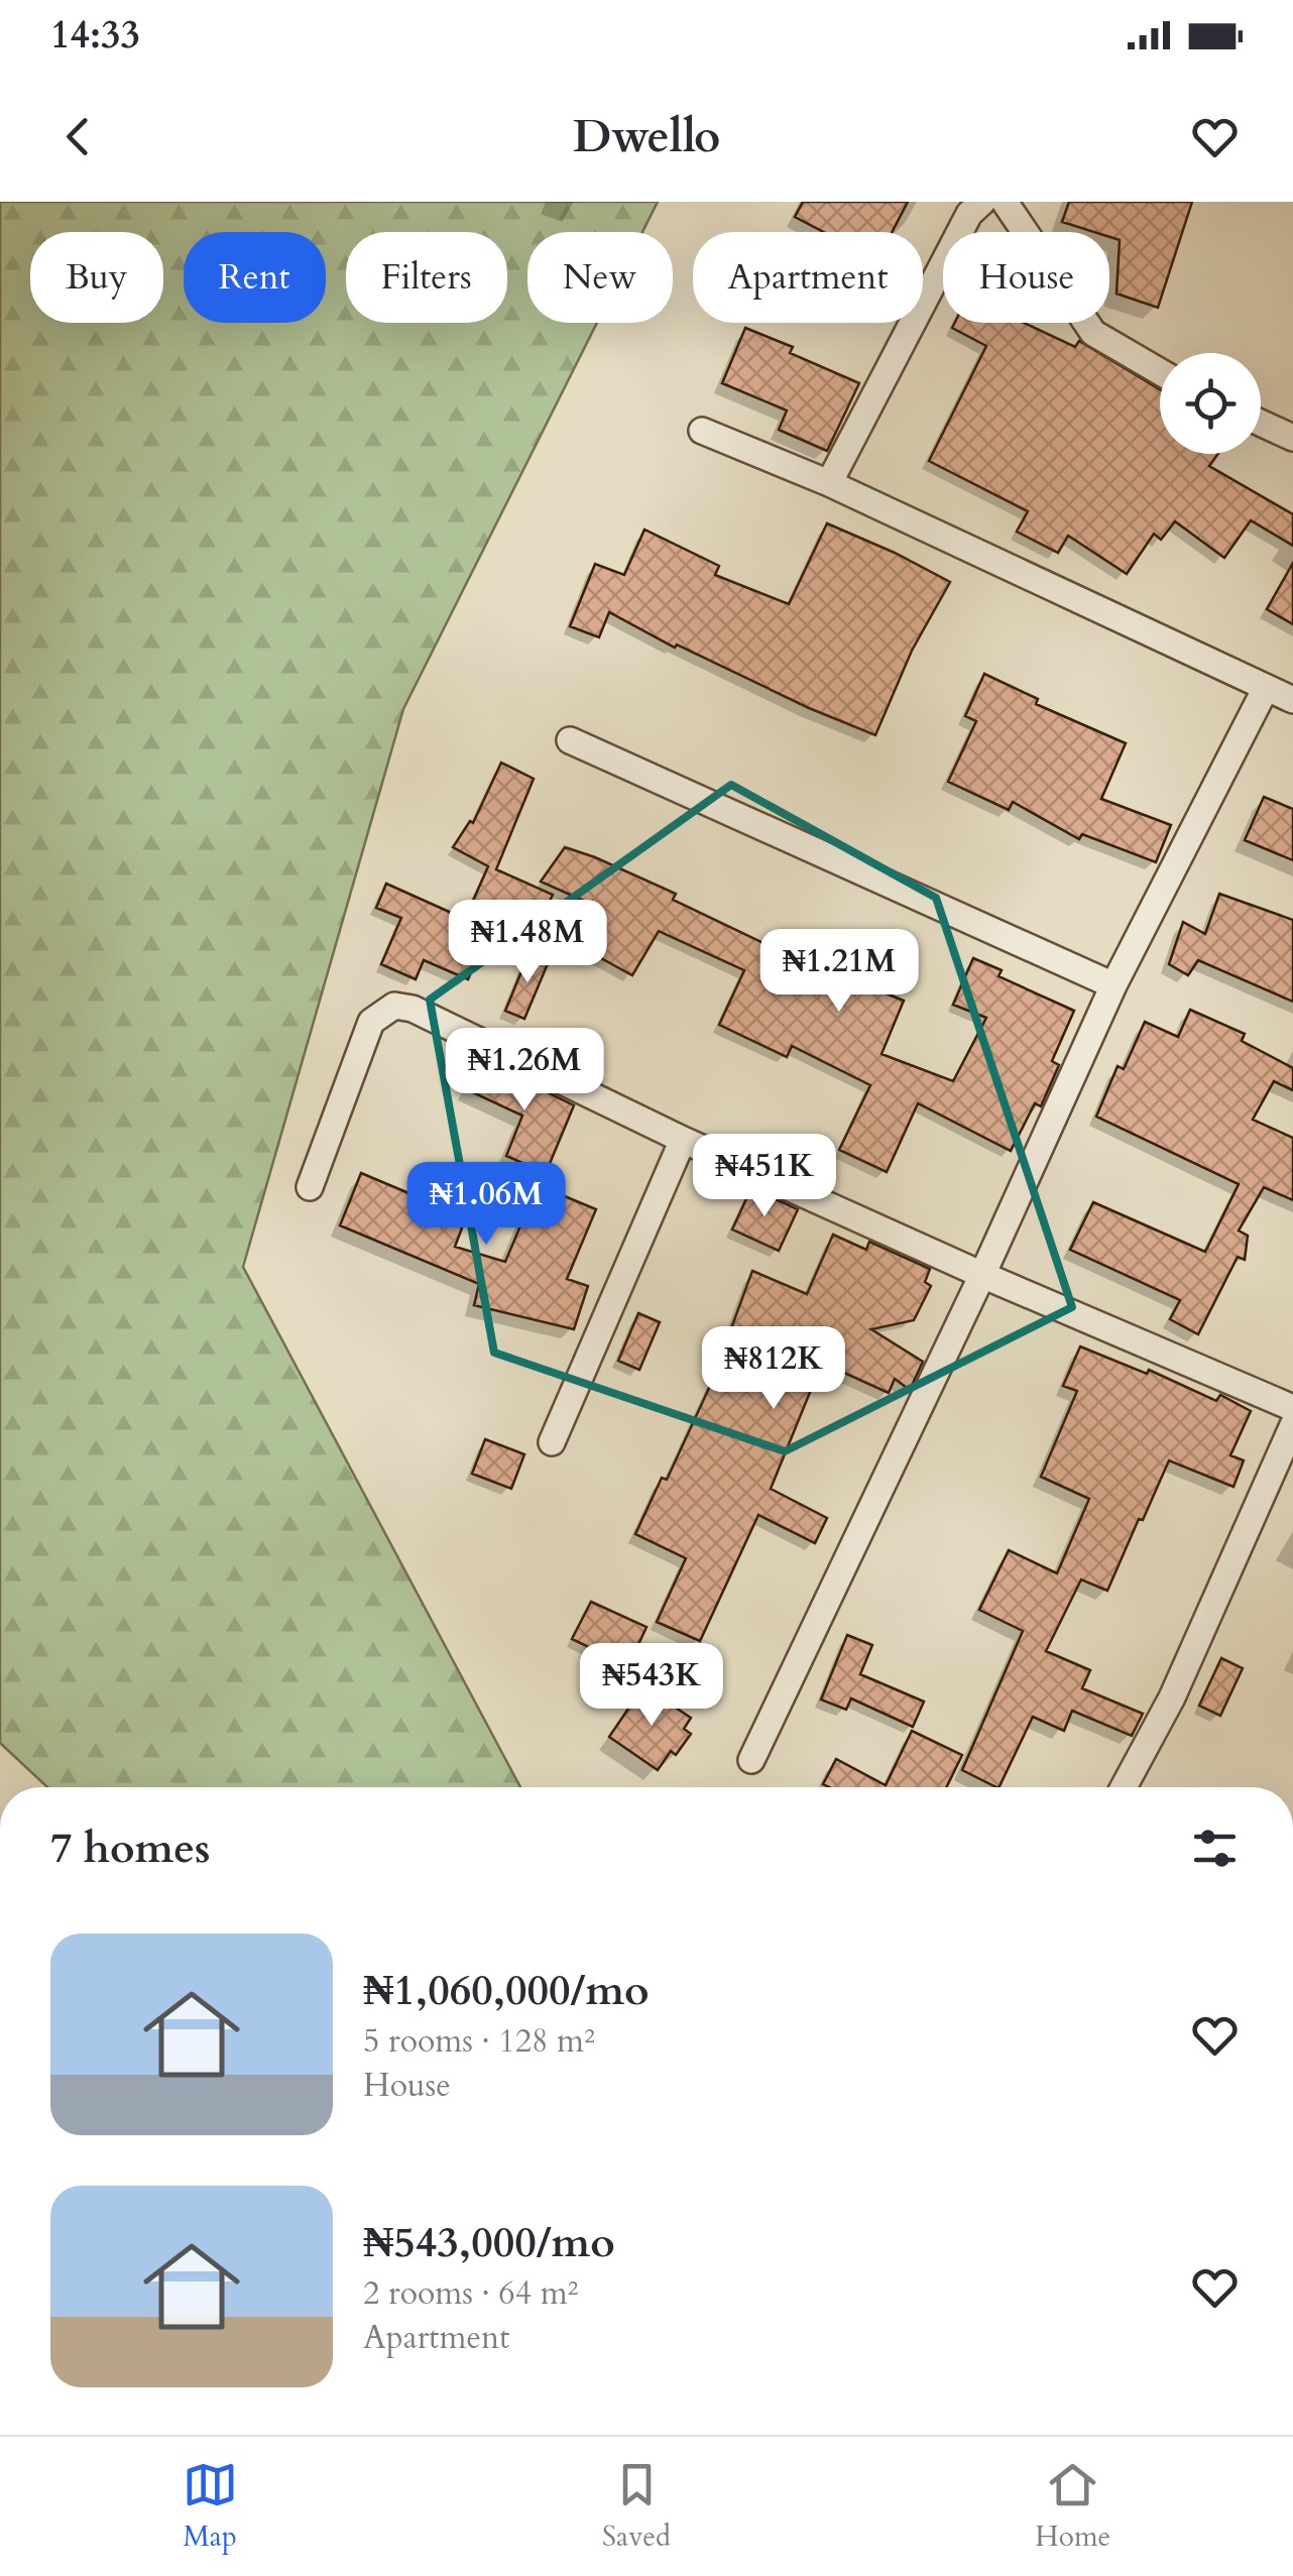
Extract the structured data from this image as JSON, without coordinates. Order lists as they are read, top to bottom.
{
  "page": {
    "status": "14:33",
    "header": "Dwello",
    "chip": [
      "Buy",
      "Rent",
      "Filters",
      "New",
      "Apartment",
      "House"
    ],
    "price": [
      "₦1.48M",
      "₦1.21M",
      "₦1.26M",
      "₦451K",
      "₦1.06M",
      "₦812K",
      "₦543K"
    ],
    "heading": "7 homes",
    "list": [
      {
        "name": "₦1,060,000/mo",
        "note": "5 rooms · 128 m² · House"
      },
      {
        "name": "₦543,000/mo",
        "note": "2 rooms · 64 m² · Apartment"
      }
    ],
    "tabs": ["Map", "Saved", "Home"]
  }
}
